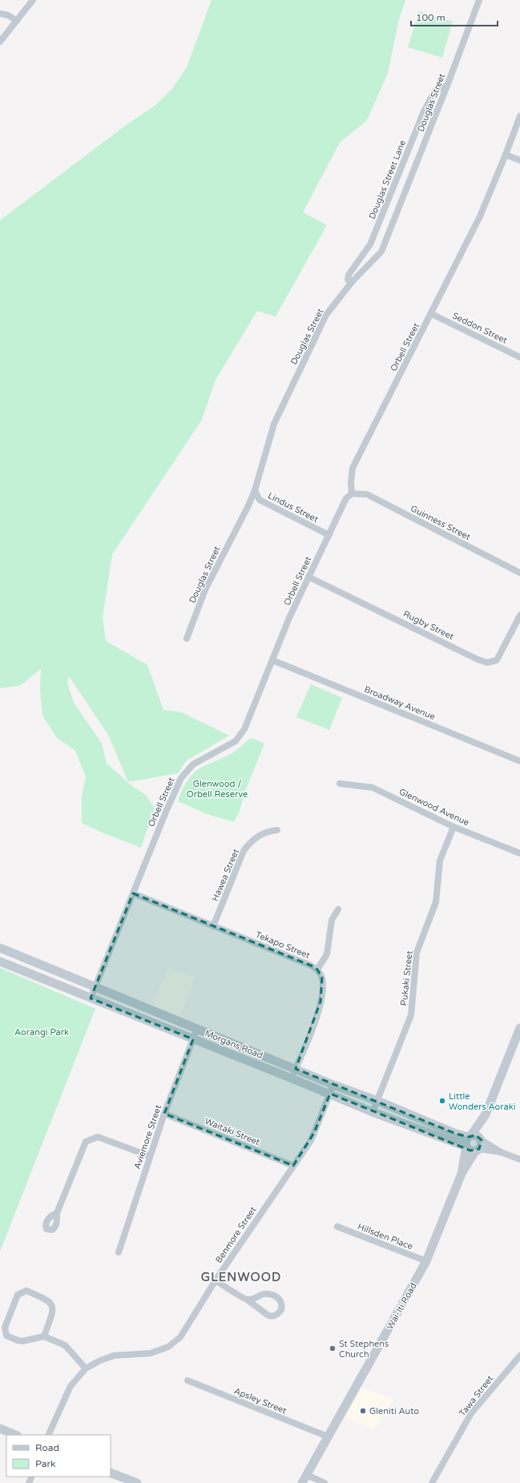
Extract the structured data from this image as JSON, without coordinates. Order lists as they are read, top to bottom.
{
  "streets": {
    "street": [
      "Douglas Street",
      "Douglas Street Lane",
      "Seddon Street",
      "Orbell Street",
      "Lindus Street",
      "Guinness Street",
      "Rugby Street",
      "Broadway Avenue",
      "Glenwood Avenue",
      "Hawea Street",
      "Tekapo Street",
      "Pukaki Street",
      "Morgans Road",
      "Waitaki Street",
      "Aviemore Street",
      "Benmore Street",
      "Hillsden Place",
      "Wai-Iti Road",
      "Tawa Street",
      "Apsley Street"
    ]
  },
  "crossings": [
    ["Douglas Street", "Douglas Street Lane"],
    ["Douglas Street", "Lindus Street"],
    ["Seddon Street", "Orbell Street"],
    ["Orbell Street", "Lindus Street"],
    ["Orbell Street", "Guinness Street"],
    ["Orbell Street", "Rugby Street"],
    ["Orbell Street", "Broadway Avenue"],
    ["Orbell Street", "Tekapo Street"],
    ["Orbell Street", "Morgans Road"],
    ["Glenwood Avenue", "Pukaki Street"],
    ["Hawea Street", "Tekapo Street"],
    ["Pukaki Street", "Morgans Road"],
    ["Morgans Road", "Aviemore Street"],
    ["Morgans Road", "Benmore Street"],
    ["Morgans Road", "Wai-Iti Road"],
    ["Waitaki Street", "Aviemore Street"],
    ["Waitaki Street", "Benmore Street"],
    ["Hillsden Place", "Wai-Iti Road"],
    ["Wai-Iti Road", "Apsley Street"]
  ],
  "districts": ["GLENWOOD"],
  "parks": ["Glenwood / Orbell Reserve", "Aorangi Park"],
  "places": ["Little Wonders Aoraki", "St Stephens Church", "Gleniti Auto"],
  "legend": ["Road", "Park"],
  "scale_bar": "100 m"
}
